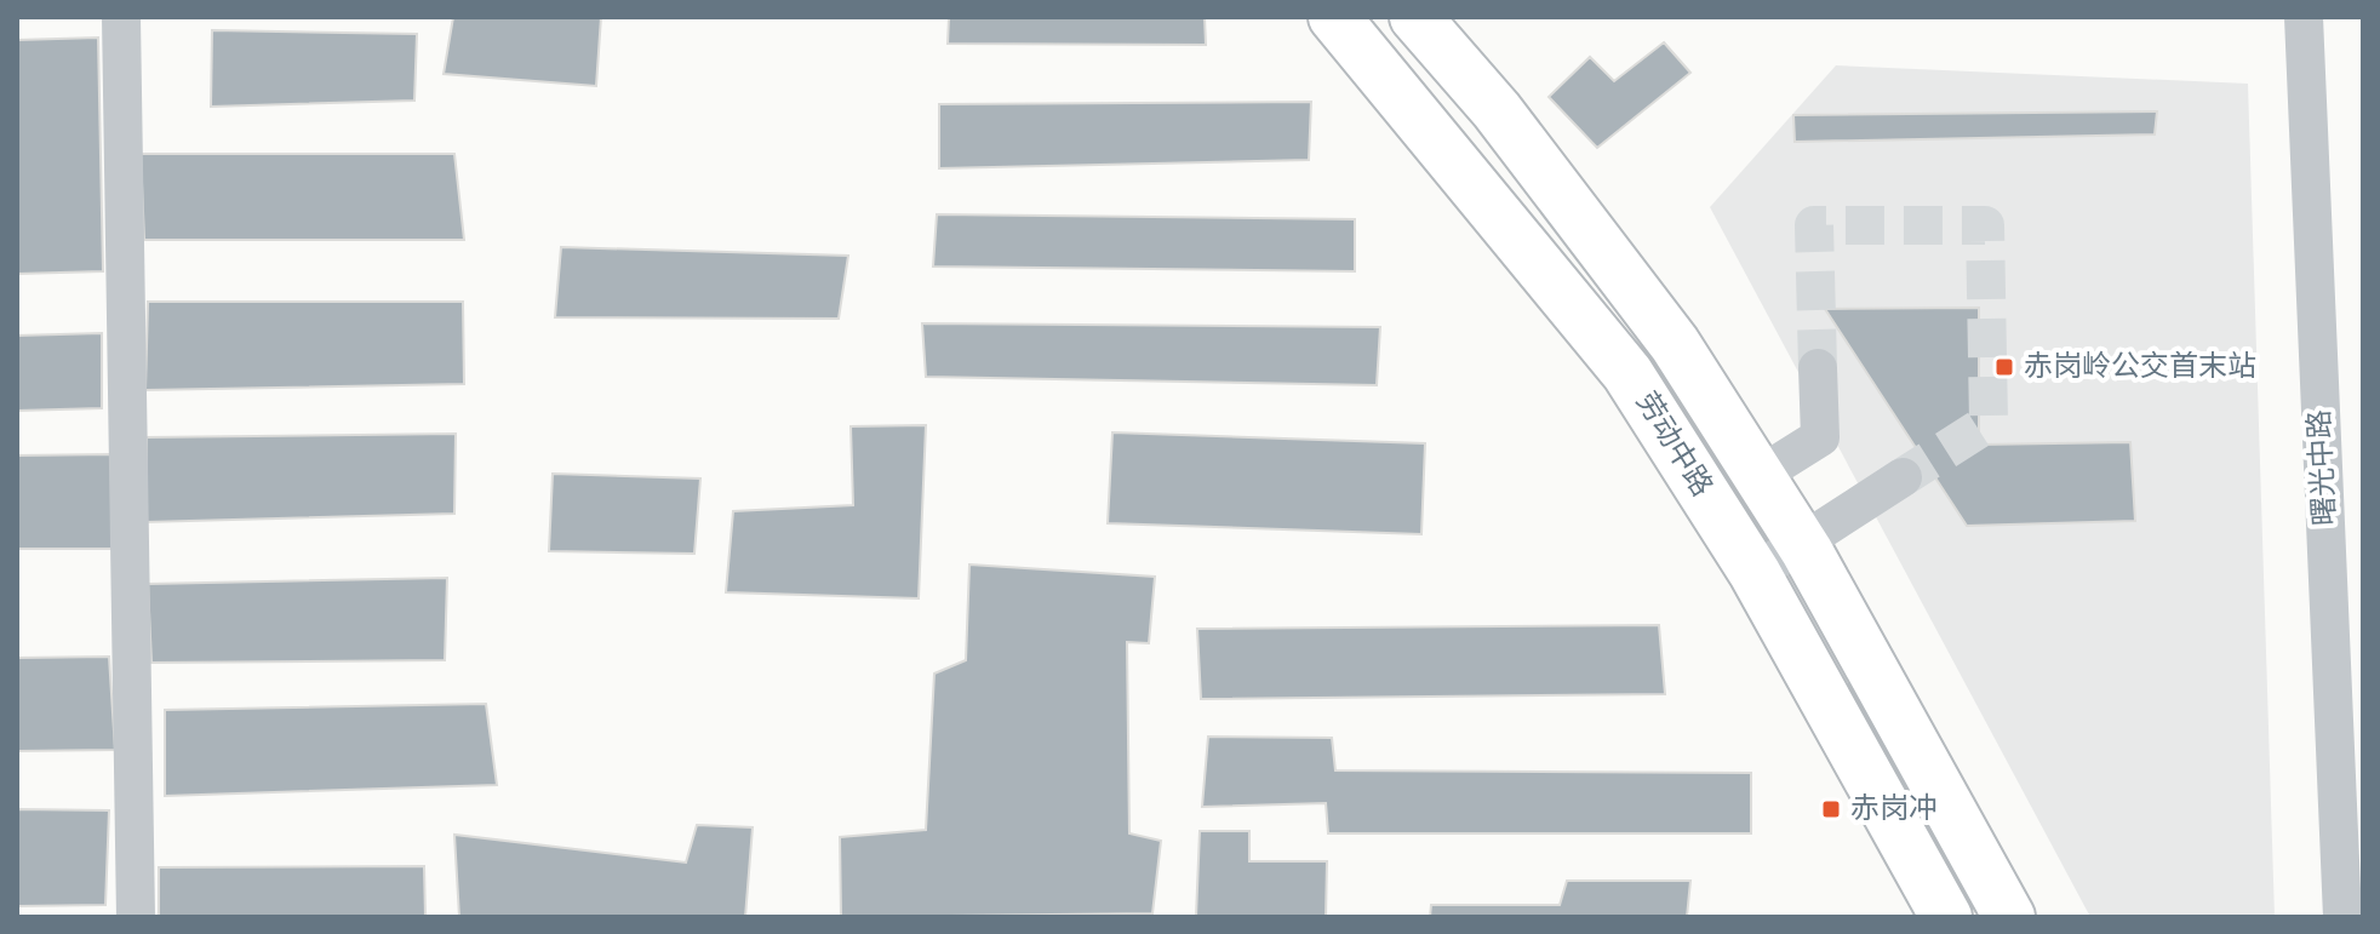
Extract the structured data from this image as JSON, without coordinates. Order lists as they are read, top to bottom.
{
  "streets": {
    "main road": ["劳动中路"],
    "street": ["曙光中路"]
  },
  "places": {
    "transit": ["赤岗岭公交首末站", "赤岗冲"]
  }
}
